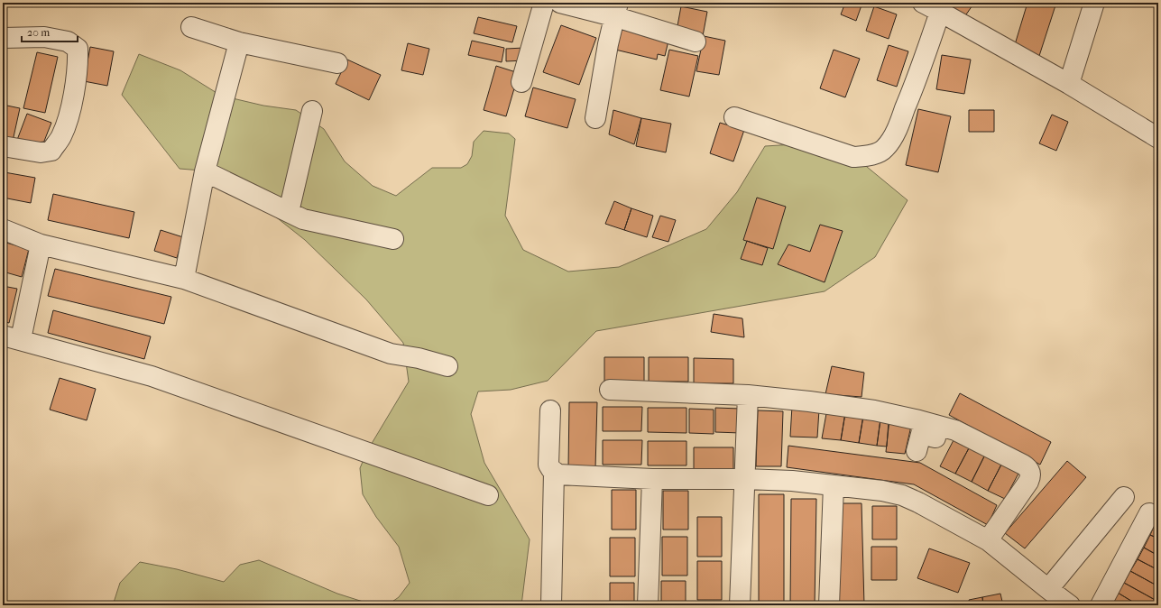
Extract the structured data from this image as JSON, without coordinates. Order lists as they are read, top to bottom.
{
  "scale_bar": "20 m"
}
